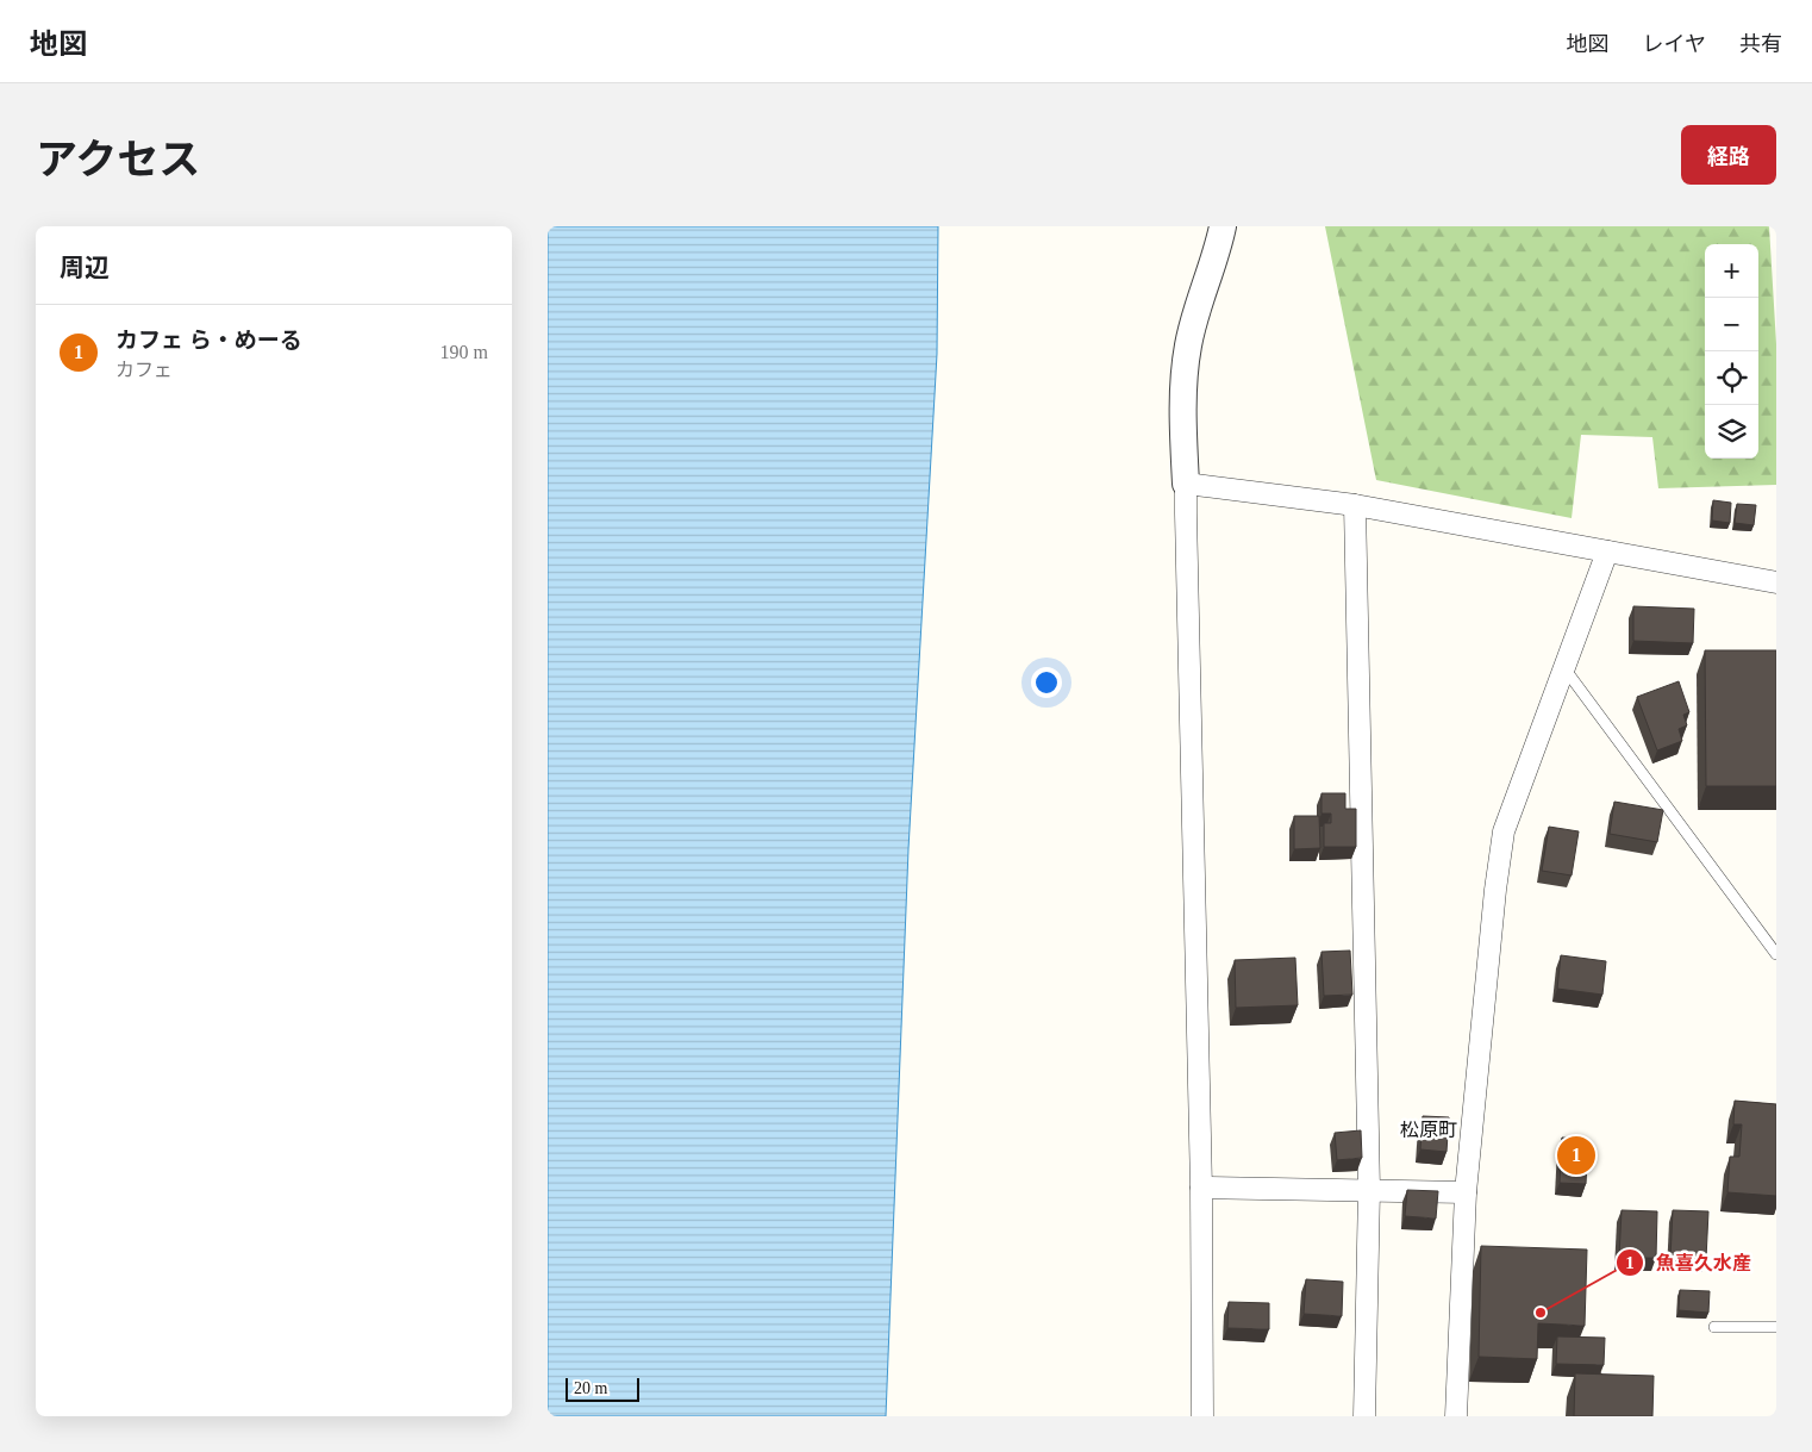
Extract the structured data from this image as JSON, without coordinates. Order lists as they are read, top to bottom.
{
  "districts": ["松原町"],
  "places": ["魚喜久水産"],
  "scale_bar": "20 m",
  "page": {
    "header": "地図",
    "nav": ["地図", "レイヤ", "共有"],
    "title": "アクセス",
    "buttons": "経路",
    "heading": "周辺",
    "map_buttons": ["+", "−"],
    "list": [
      {
        "mark": "1",
        "name": "カフェ ら・めーる",
        "note": "カフェ",
        "value": "190 m"
      }
    ],
    "pins": "1",
    "scale": "20 m"
  }
}
